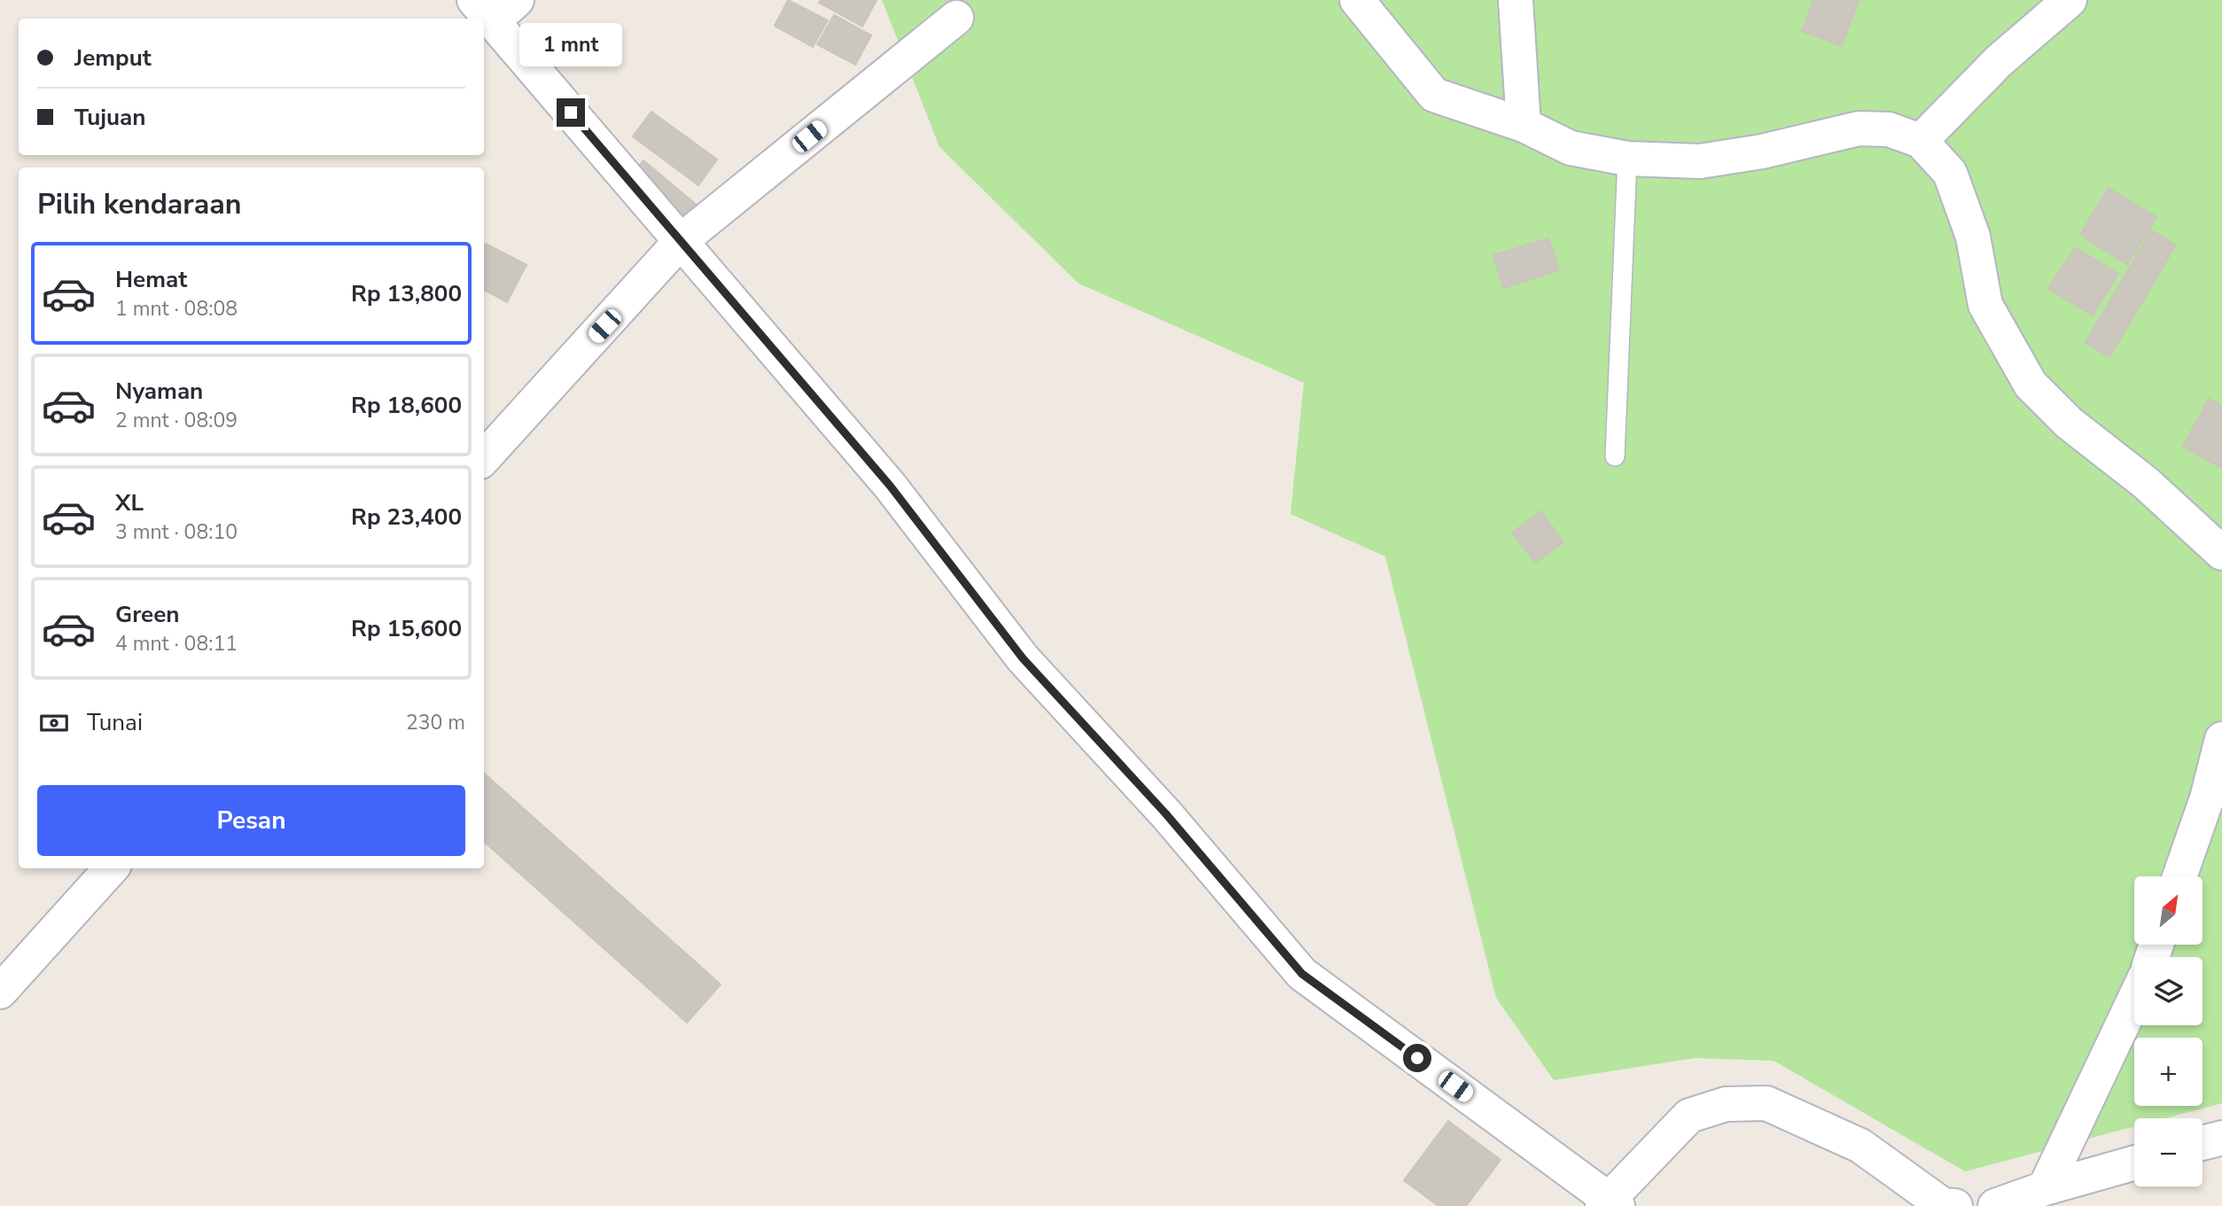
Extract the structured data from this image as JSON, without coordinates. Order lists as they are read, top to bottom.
{
  "north": "top right",
  "page": {
    "banner": ["Jemput", "Tujuan"],
    "bubble": "1 mnt",
    "heading": "Pilih kendaraan",
    "list": [
      {
        "name": "Hemat",
        "note": "1 mnt · 08:08",
        "value": "Rp 13,800"
      },
      {
        "name": "Nyaman",
        "note": "2 mnt · 08:09",
        "value": "Rp 18,600"
      },
      {
        "name": "XL",
        "note": "3 mnt · 08:10",
        "value": "Rp 23,400"
      },
      {
        "name": "Green",
        "note": "4 mnt · 08:11",
        "value": "Rp 15,600"
      }
    ],
    "pay": ["Tunai", "230 m"],
    "buttons": "Pesan",
    "map_buttons": ["+", "−"]
  }
}
